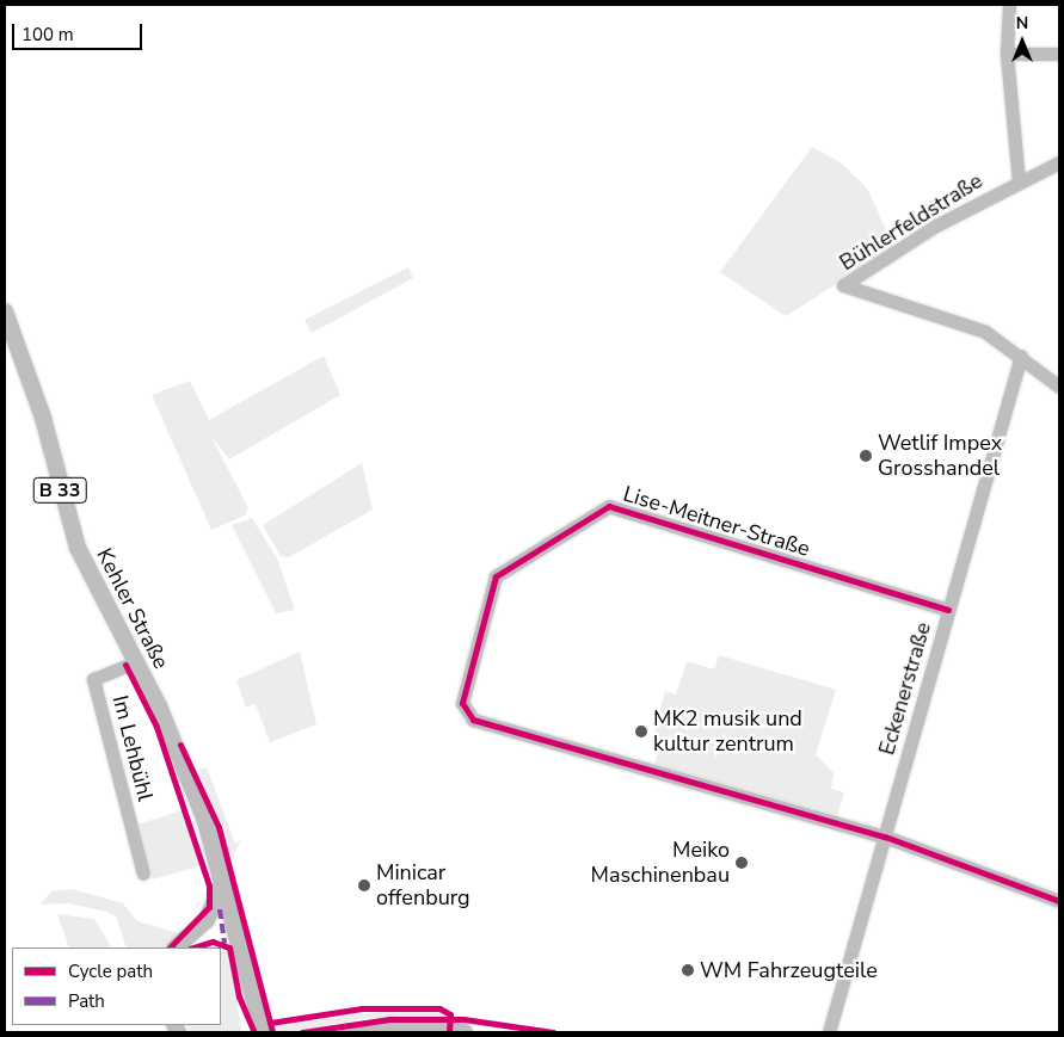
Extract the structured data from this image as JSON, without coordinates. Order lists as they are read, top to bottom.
{
  "streets": {
    "main road": ["B 33", "Kehler Straße"],
    "street": [
      "Bühlerfeldstraße",
      "Lise-Meitner-Straße",
      "Eckenerstraße",
      "Im Lehbühl"
    ]
  },
  "crossings": [
    ["Bühlerfeldstraße", "Eckenerstraße"],
    ["Lise-Meitner-Straße", "Eckenerstraße"],
    ["Kehler Straße", "Im Lehbühl"]
  ],
  "places": [
    "Wetlif Impex Grosshandel",
    "MK2 musik und kultur zentrum",
    "Meiko Maschinenbau",
    "Minicar offenburg",
    "WM Fahrzeugteile"
  ],
  "legend": ["Cycle path", "Path"],
  "scale_bar": "100 m",
  "north": "top"
}
